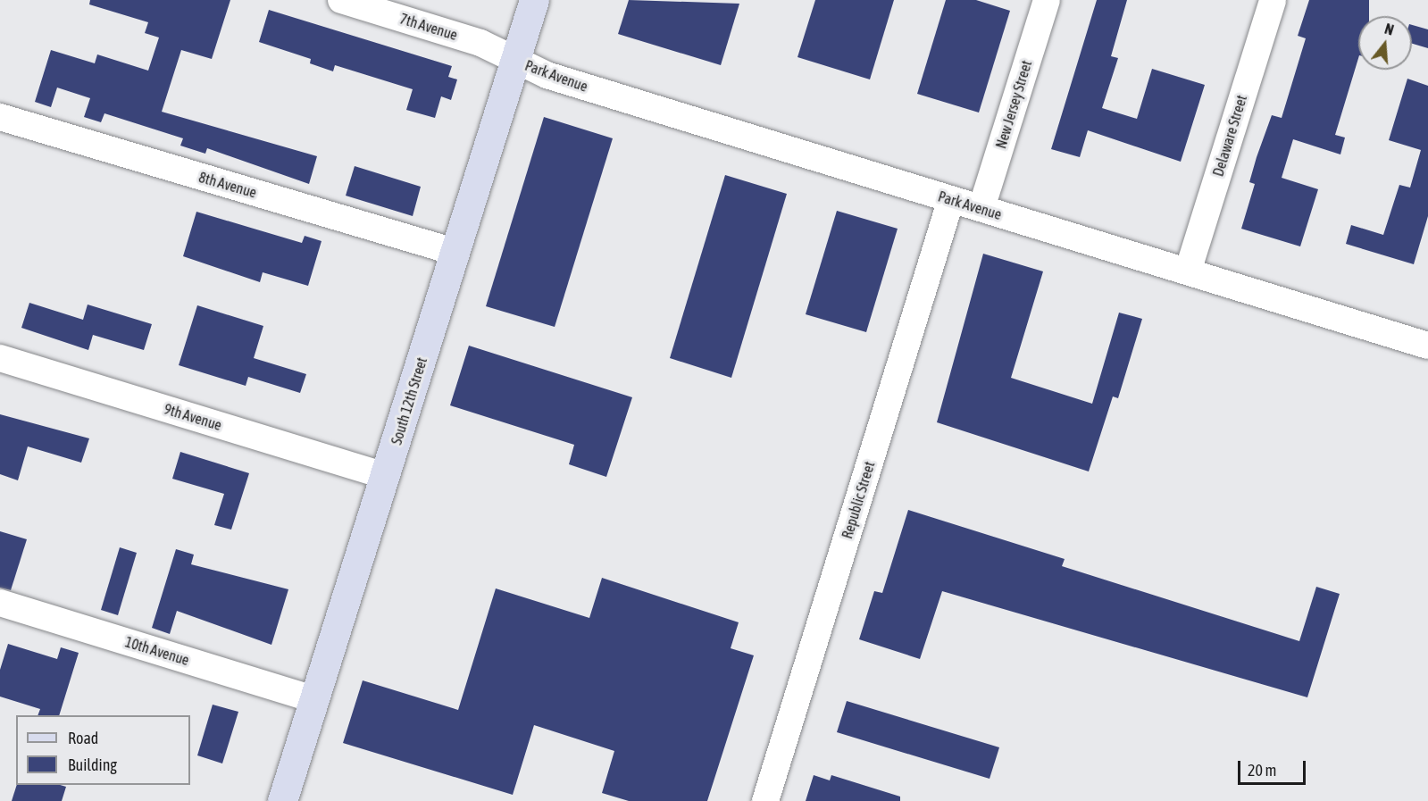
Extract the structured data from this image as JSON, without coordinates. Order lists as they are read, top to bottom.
{
  "streets": {
    "street": [
      "7th Avenue",
      "Park Avenue",
      "New Jersey Street",
      "Delaware Street",
      "8th Avenue",
      "South 12th Street",
      "9th Avenue",
      "Republic Street",
      "10th Avenue"
    ]
  },
  "crossings": [
    ["7th Avenue", "Park Avenue"],
    ["7th Avenue", "South 12th Street"],
    ["Park Avenue", "New Jersey Street"],
    ["Park Avenue", "Delaware Street"],
    ["Park Avenue", "South 12th Street"],
    ["Park Avenue", "Republic Street"],
    ["8th Avenue", "South 12th Street"],
    ["South 12th Street", "9th Avenue"],
    ["South 12th Street", "10th Avenue"]
  ],
  "legend": ["Road", "Building"],
  "scale_bar": "20 m",
  "north": "top"
}
